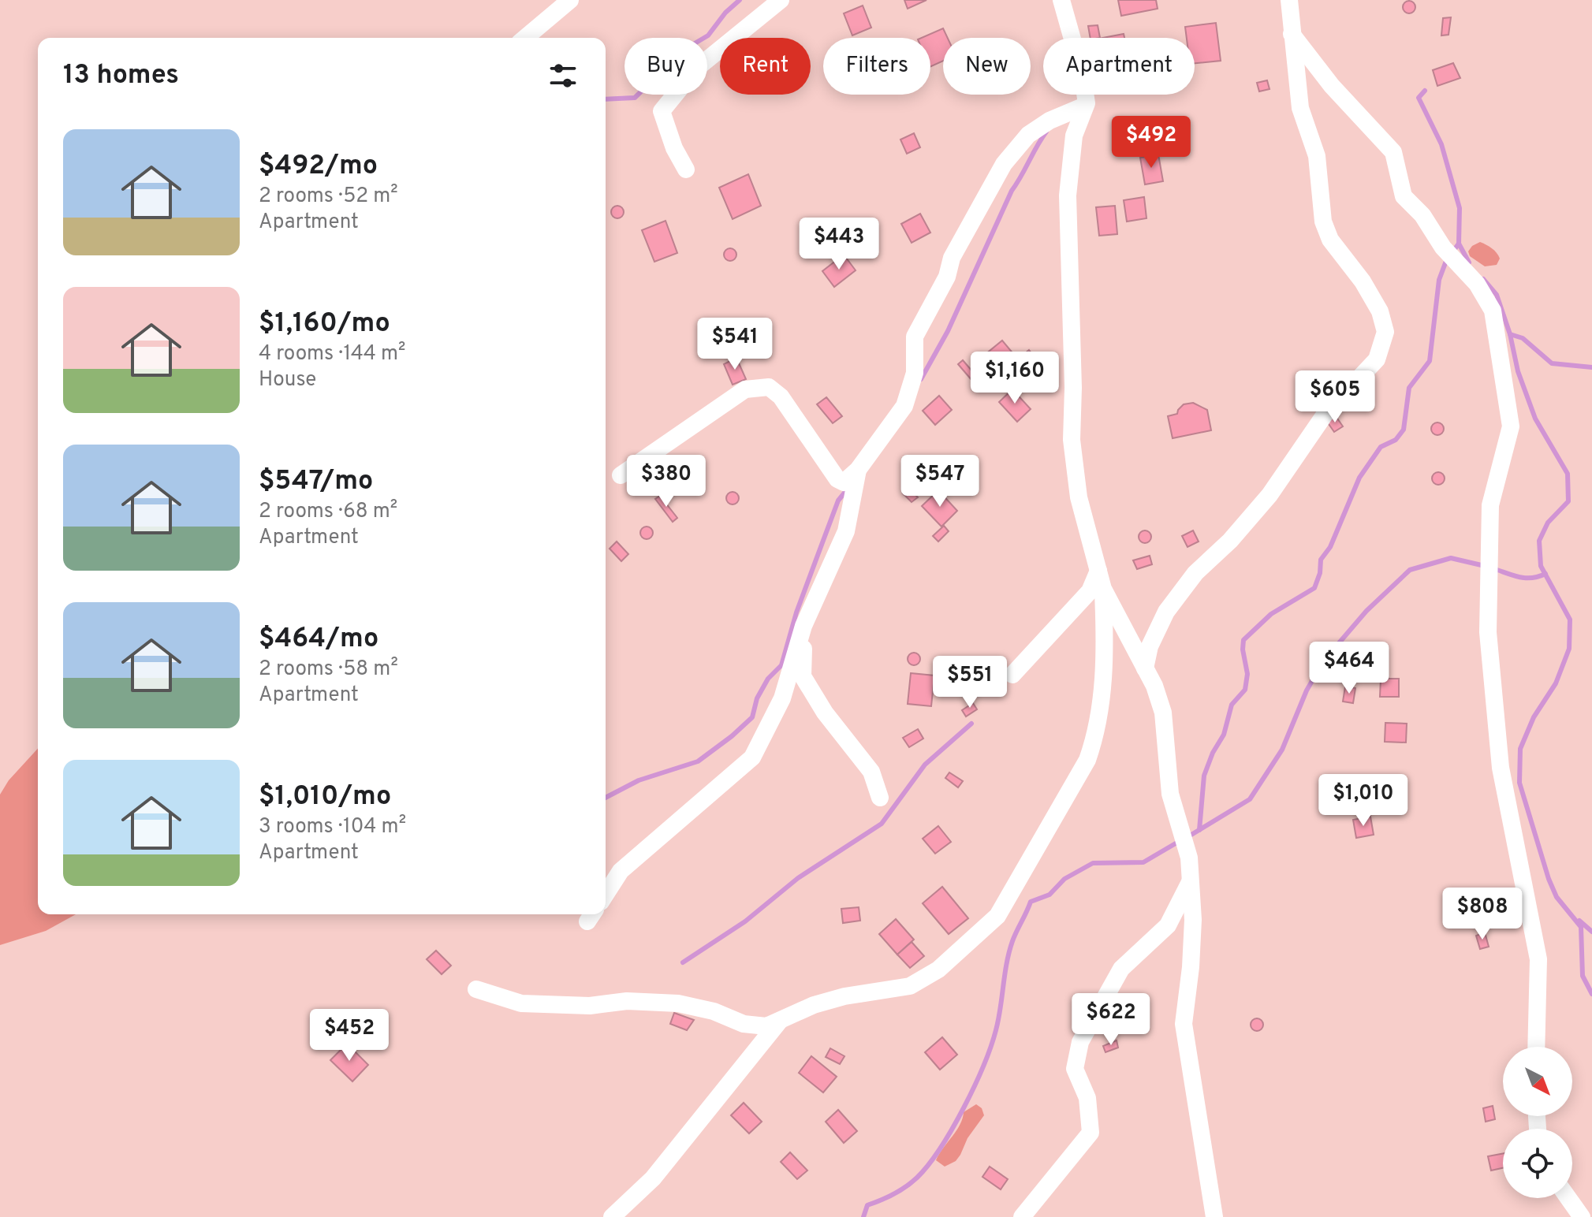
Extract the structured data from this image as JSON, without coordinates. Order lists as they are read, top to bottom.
{
  "north": "bottom right",
  "page": {
    "chip": [
      "Buy",
      "Rent",
      "Filters",
      "New",
      "Apartment"
    ],
    "heading": "13 homes",
    "list": [
      {
        "name": "$492/mo",
        "note": "2 rooms · 52 m² · Apartment"
      },
      {
        "name": "$1,160/mo",
        "note": "4 rooms · 144 m² · House"
      },
      {
        "name": "$547/mo",
        "note": "2 rooms · 68 m² · Apartment"
      },
      {
        "name": "$464/mo",
        "note": "2 rooms · 58 m² · Apartment"
      },
      {
        "name": "$1,010/mo",
        "note": "3 rooms · 104 m² · Apartment"
      }
    ],
    "price": [
      "$492",
      "$443",
      "$541",
      "$1,160",
      "$605",
      "$380",
      "$547",
      "$464",
      "$551",
      "$1,010",
      "$808",
      "$622",
      "$452"
    ]
  }
}
